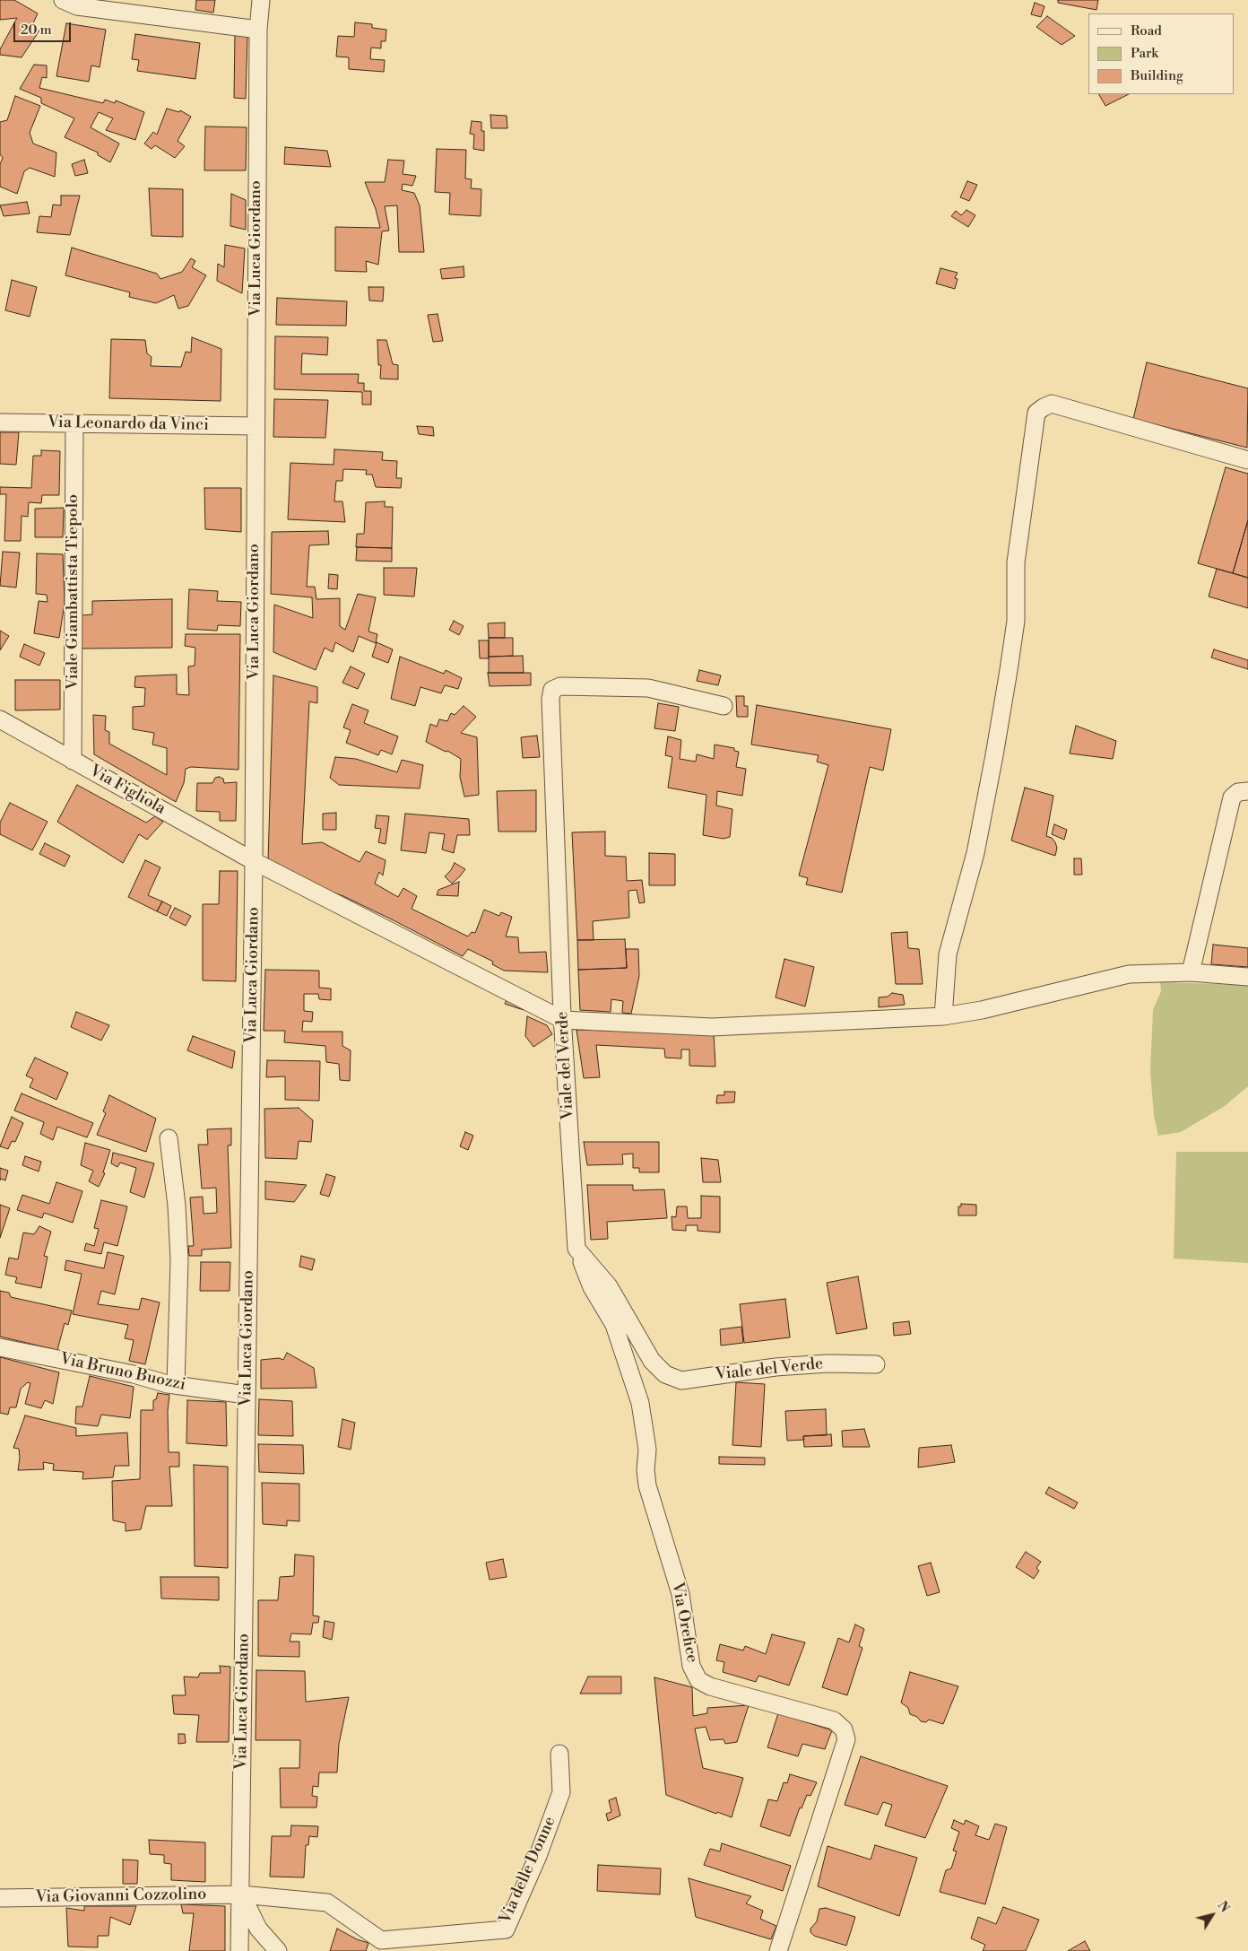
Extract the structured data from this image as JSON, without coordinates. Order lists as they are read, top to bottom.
{
  "streets": {
    "street": [
      "Via Luca Giordano",
      "Via Leonardo da Vinci",
      "Viale Giambattista Tiepolo",
      "Via Figliola",
      "Viale del Verde",
      "Via Bruno Buozzi",
      "Via Orefice",
      "Via delle Donne",
      "Via Giovanni Cozzolino"
    ]
  },
  "crossings": [
    ["Via Luca Giordano", "Via Leonardo da Vinci"],
    ["Via Luca Giordano", "Via Figliola"],
    ["Via Luca Giordano", "Via Bruno Buozzi"],
    ["Via Luca Giordano", "Via delle Donne"],
    ["Via Luca Giordano", "Via Giovanni Cozzolino"],
    ["Via Leonardo da Vinci", "Viale Giambattista Tiepolo"],
    ["Viale Giambattista Tiepolo", "Via Figliola"],
    ["Via Figliola", "Viale del Verde"],
    ["Viale del Verde", "Via Orefice"],
    ["Via delle Donne", "Via Giovanni Cozzolino"]
  ],
  "legend": ["Road", "Park", "Building"],
  "scale_bar": "20 m",
  "north": "top right"
}
